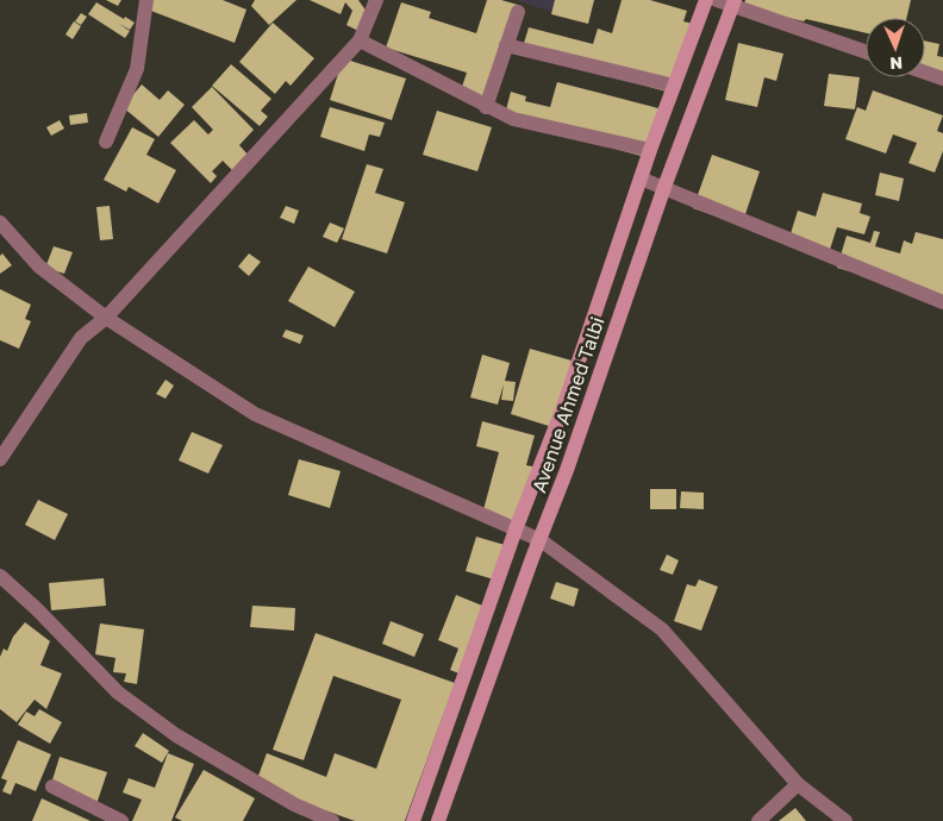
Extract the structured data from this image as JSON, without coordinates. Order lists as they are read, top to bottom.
{
  "streets": {
    "main road": ["Avenue Ahmed Talbi"]
  },
  "north": "bottom"
}
